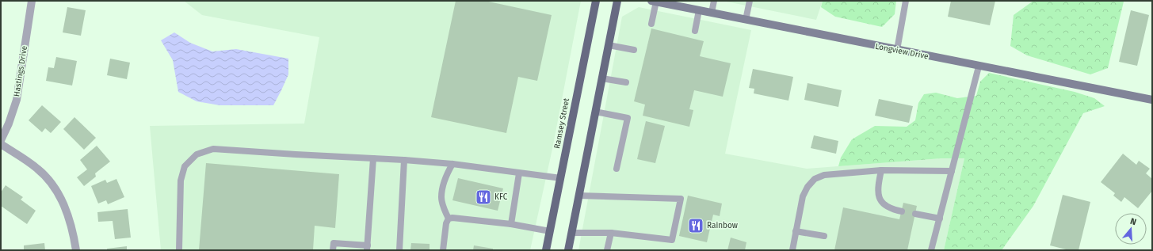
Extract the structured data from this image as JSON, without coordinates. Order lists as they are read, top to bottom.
{
  "streets": {
    "main road": ["Ramsey Street"],
    "street": ["Longview Drive", "Hastings Drive"]
  },
  "places": {
    "restaurant": ["KFC", "Rainbow"]
  },
  "north": "top"
}
